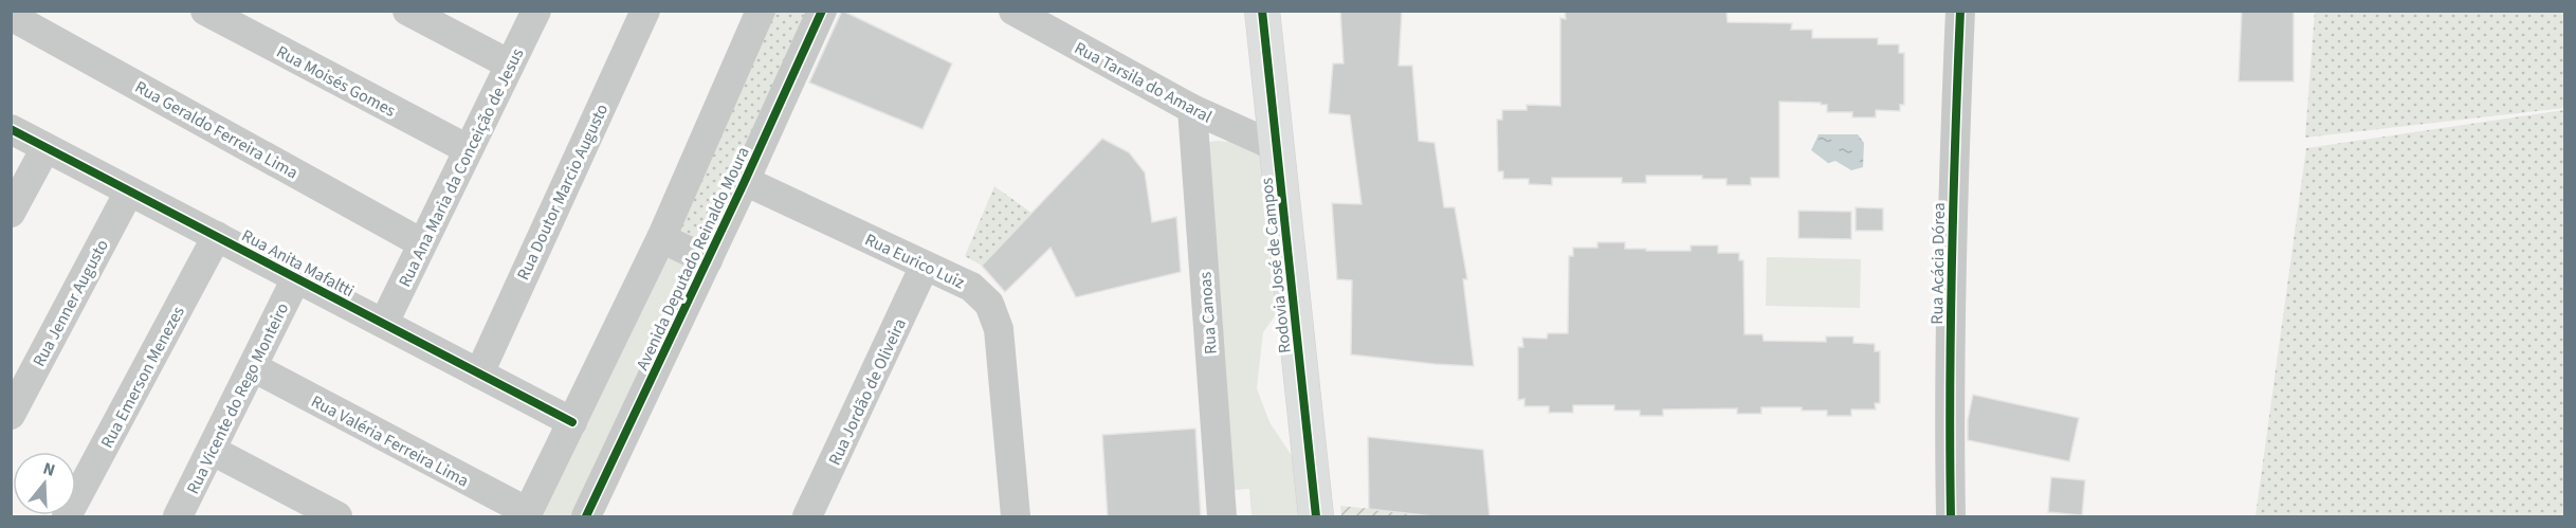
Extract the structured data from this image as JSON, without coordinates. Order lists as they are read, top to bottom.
{
  "streets": {
    "main road": ["Rodovia José de Campos"],
    "street": [
      "Rua Moisés Gomes",
      "Rua Tarsila do Amaral",
      "Rua Geraldo Ferreira Lima",
      "Rua Ana Maria da Conceição de Jesus",
      "Rua Doutor Marcio Augusto",
      "Avenida Deputado Reinaldo Moura",
      "Rua Eurico Luiz",
      "Rua Anita Mafaltti",
      "Rua Acácia Dórea",
      "Rua Jenner Augusto",
      "Rua Canoas",
      "Rua Emerson Menezes",
      "Rua Jordão de Oliveira",
      "Rua Vicente do Rego Monteiro",
      "Rua Valéria Ferreira Lima"
    ]
  },
  "crossings": [
    ["Rua Moisés Gomes", "Rua Ana Maria da Conceição de Jesus"],
    ["Rua Tarsila do Amaral", "Rodovia José de Campos"],
    ["Rua Tarsila do Amaral", "Rua Canoas"],
    ["Rua Geraldo Ferreira Lima", "Rua Ana Maria da Conceição de Jesus"],
    ["Rua Ana Maria da Conceição de Jesus", "Rua Anita Mafaltti"],
    ["Rua Doutor Marcio Augusto", "Rua Anita Mafaltti"],
    ["Avenida Deputado Reinaldo Moura", "Rua Eurico Luiz"],
    ["Avenida Deputado Reinaldo Moura", "Rua Anita Mafaltti"],
    ["Avenida Deputado Reinaldo Moura", "Rua Valéria Ferreira Lima"],
    ["Rua Eurico Luiz", "Rua Jordão de Oliveira"],
    ["Rua Anita Mafaltti", "Rua Jenner Augusto"],
    ["Rua Anita Mafaltti", "Rua Emerson Menezes"],
    ["Rua Anita Mafaltti", "Rua Vicente do Rego Monteiro"],
    ["Rua Vicente do Rego Monteiro", "Rua Valéria Ferreira Lima"]
  ],
  "north": "top"
}
